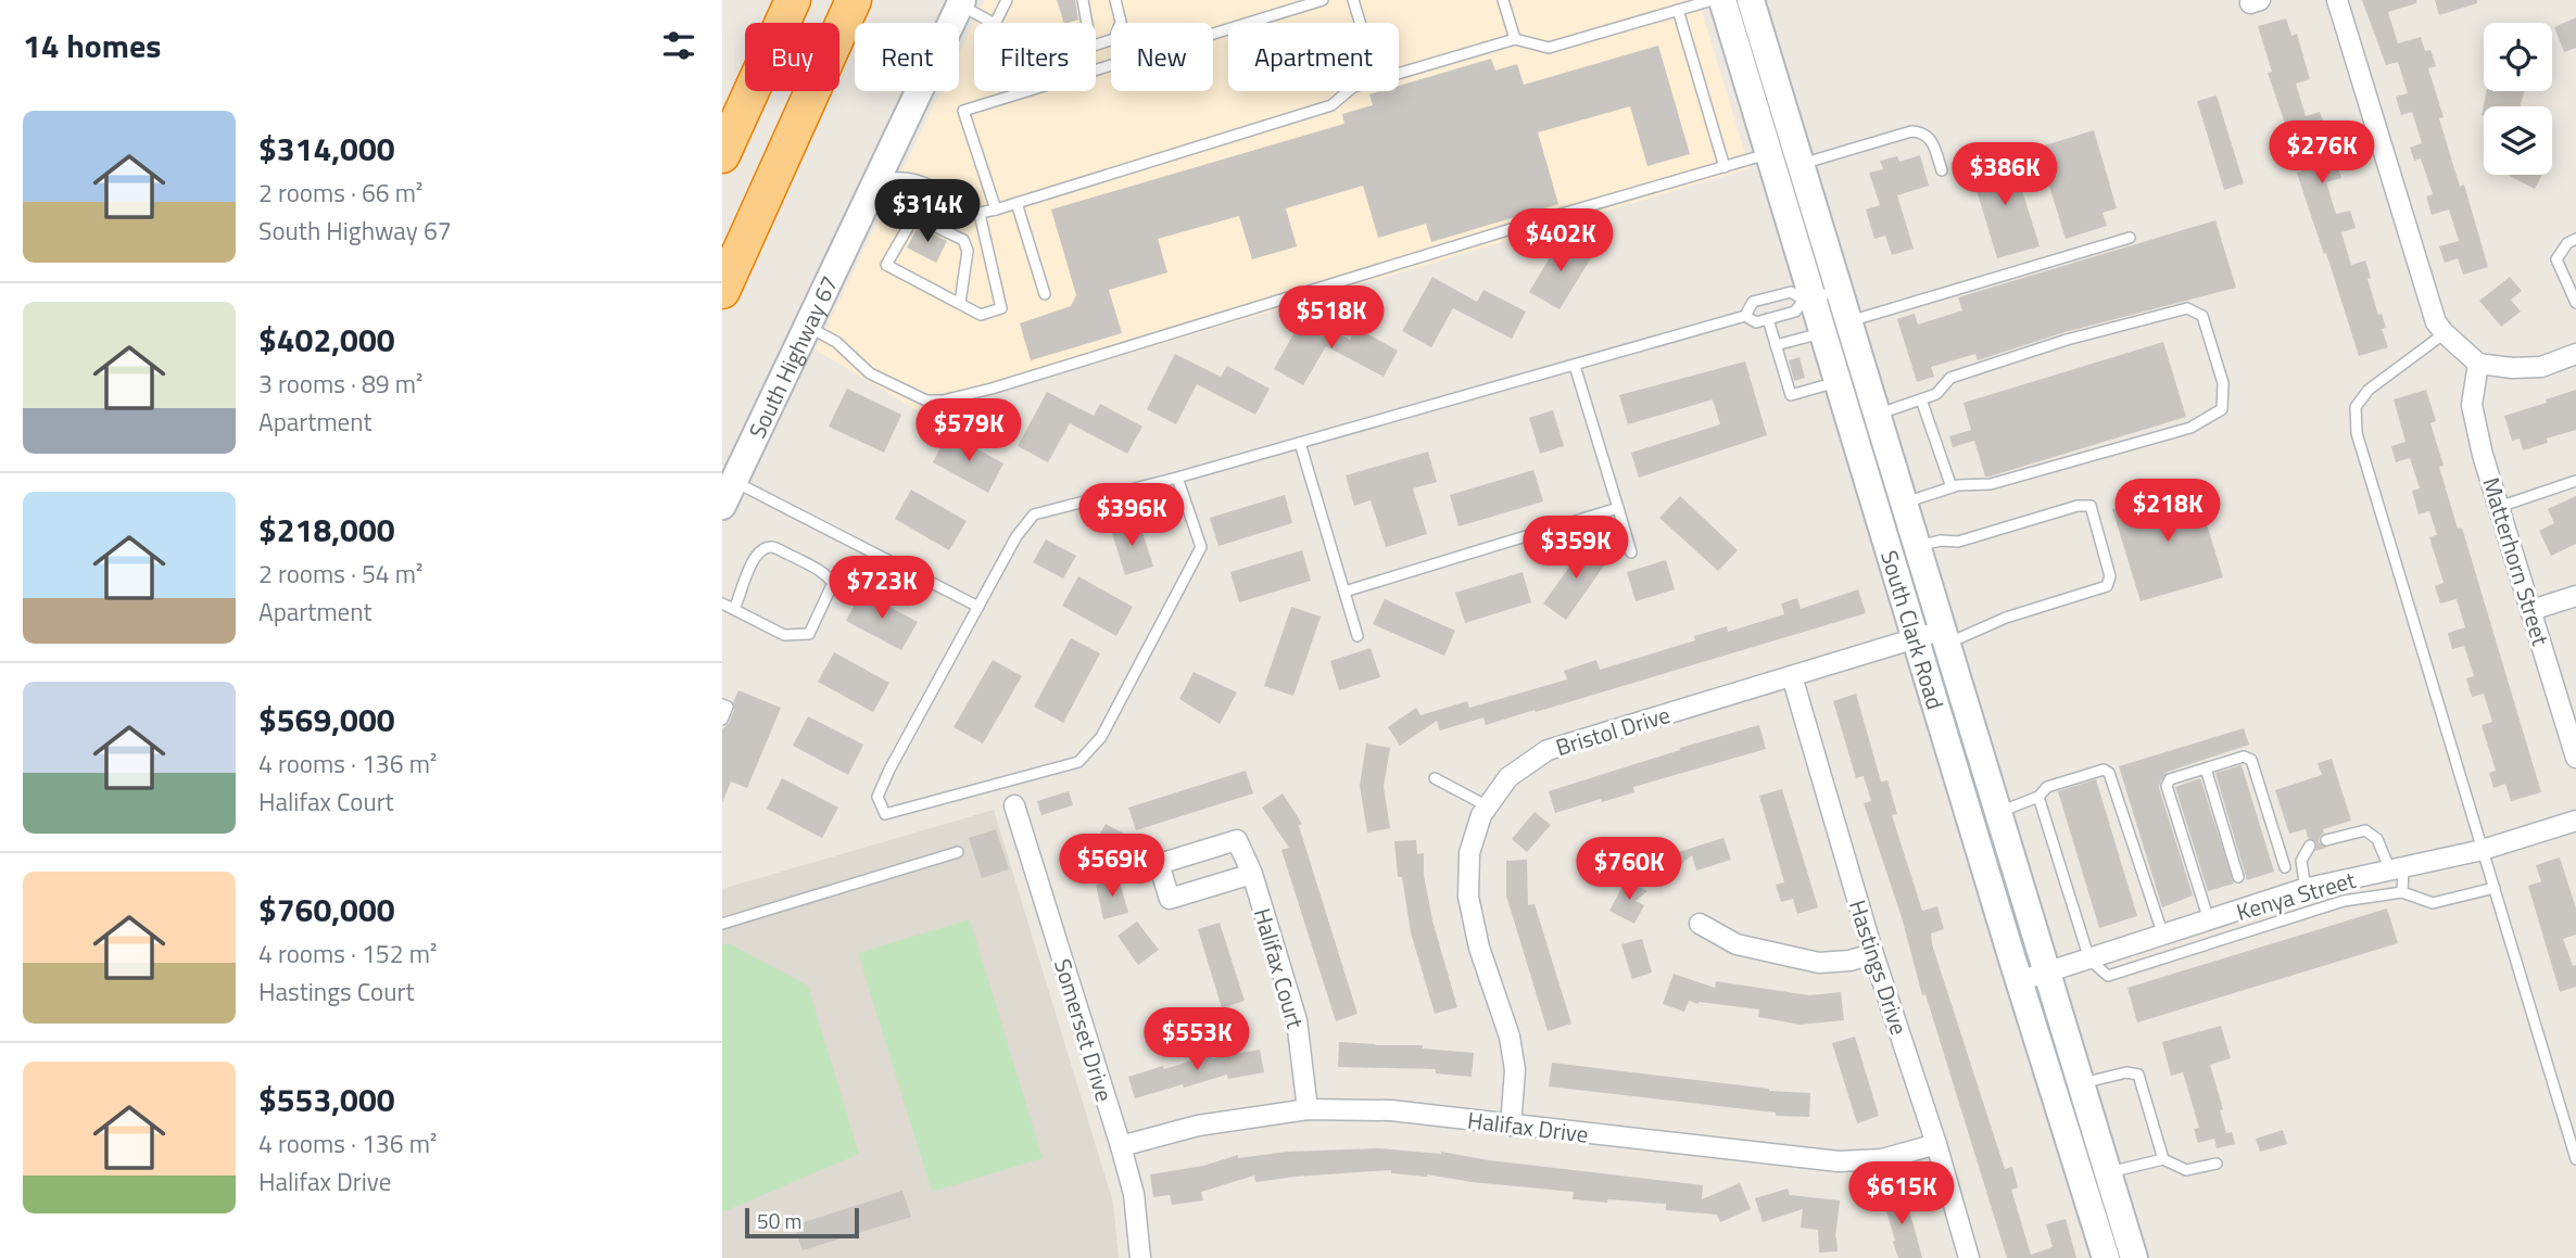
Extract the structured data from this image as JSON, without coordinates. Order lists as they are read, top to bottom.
{
  "streets": {
    "main road": ["South Highway 67", "South Clark Road"],
    "street": [
      "Matterhorn Street",
      "Bristol Drive",
      "Kenya Street",
      "Hastings Drive",
      "Halifax Court",
      "Somerset Drive",
      "Halifax Drive"
    ]
  },
  "crossings": [
    ["South Clark Road", "Bristol Drive"],
    ["South Clark Road", "Kenya Street"],
    ["Bristol Drive", "Hastings Drive"],
    ["Bristol Drive", "Halifax Drive"],
    ["Hastings Drive", "Halifax Drive"],
    ["Halifax Court", "Halifax Drive"],
    ["Somerset Drive", "Halifax Drive"]
  ],
  "scale_bar": "50 m",
  "page": {
    "heading": "14 homes",
    "chip": [
      "Buy",
      "Rent",
      "Filters",
      "New",
      "Apartment"
    ],
    "list": [
      {
        "name": "$314,000",
        "note": "2 rooms · 66 m² · South Highway 67"
      },
      {
        "name": "$402,000",
        "note": "3 rooms · 89 m² · Apartment"
      },
      {
        "name": "$218,000",
        "note": "2 rooms · 54 m² · Apartment"
      },
      {
        "name": "$569,000",
        "note": "4 rooms · 136 m² · Halifax Court"
      },
      {
        "name": "$760,000",
        "note": "4 rooms · 152 m² · Hastings Court"
      },
      {
        "name": "$553,000",
        "note": "4 rooms · 136 m² · Halifax Drive"
      }
    ],
    "price": [
      "$276K",
      "$386K",
      "$314K",
      "$402K",
      "$518K",
      "$579K",
      "$218K",
      "$396K",
      "$359K",
      "$723K",
      "$569K",
      "$760K",
      "$553K",
      "$615K"
    ],
    "scale": "50 m"
  }
}
